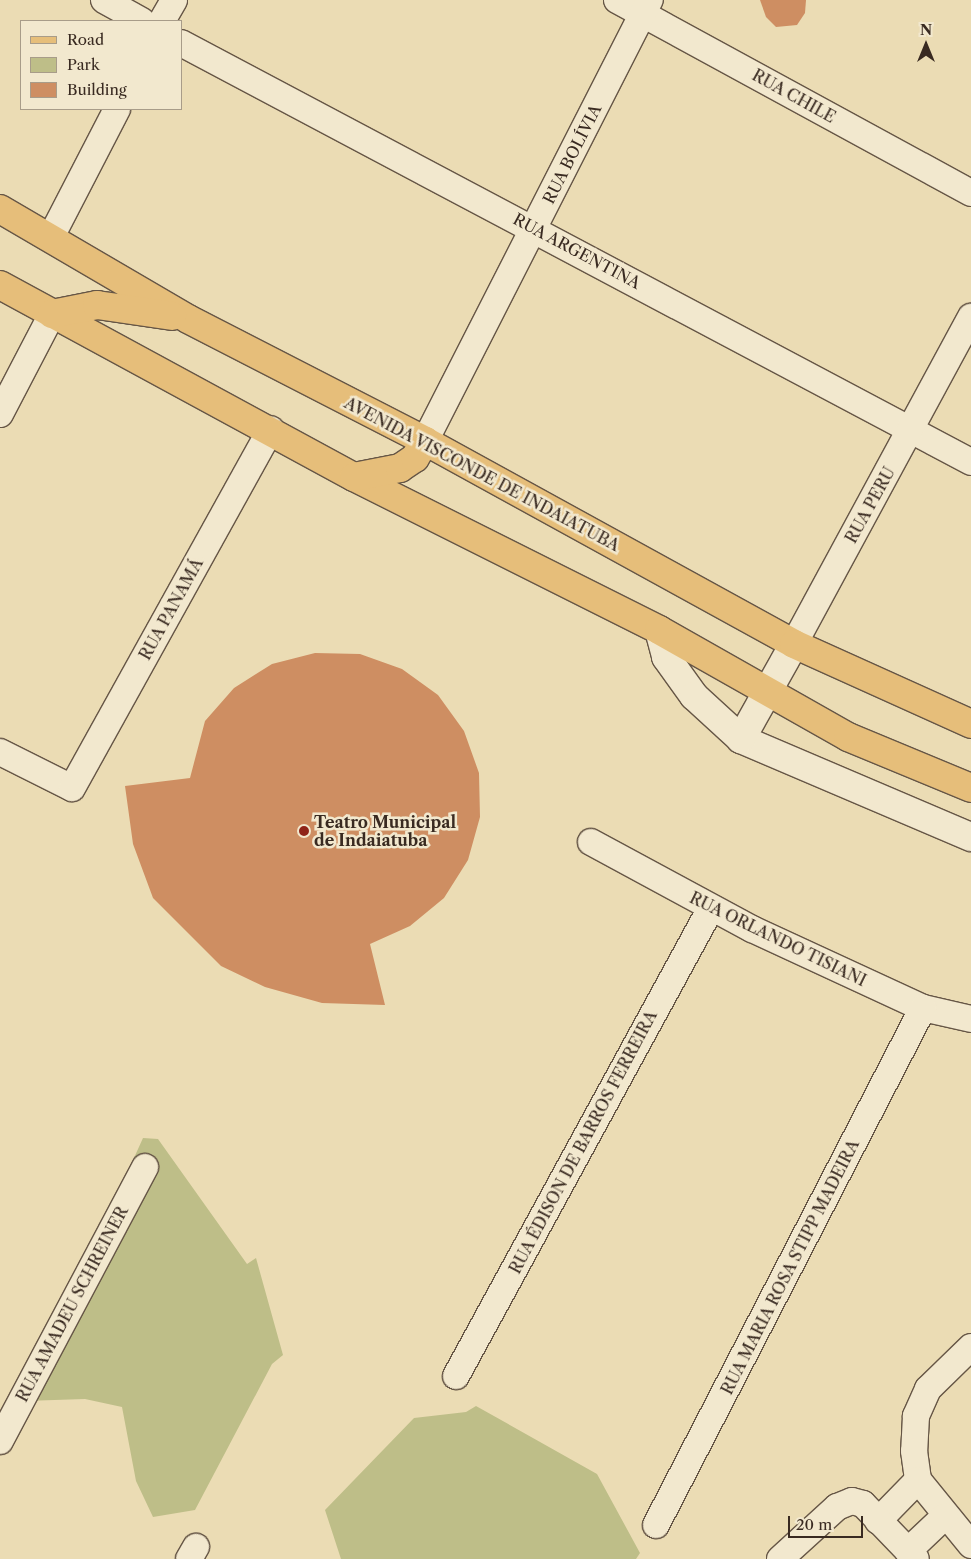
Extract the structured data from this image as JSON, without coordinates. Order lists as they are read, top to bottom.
{
  "streets": {
    "main road": ["AVENIDA VISCONDE DE INDAIATUBA"],
    "street": [
      "RUA CHILE",
      "RUA BOLÍVIA",
      "RUA ARGENTINA",
      "RUA PERU",
      "RUA PANAMÁ",
      "RUA ORLANDO TISIANI",
      "RUA ÉDISON DE BARROS FERREIRA",
      "RUA MARIA ROSA STIPP MADEIRA",
      "RUA AMADEU SCHREINER"
    ]
  },
  "crossings": [
    ["RUA CHILE", "RUA BOLÍVIA"],
    ["RUA BOLÍVIA", "RUA ARGENTINA"],
    ["RUA BOLÍVIA", "AVENIDA VISCONDE DE INDAIATUBA"],
    ["RUA ARGENTINA", "RUA PERU"],
    ["AVENIDA VISCONDE DE INDAIATUBA", "RUA PERU"],
    ["RUA ORLANDO TISIANI", "RUA ÉDISON DE BARROS FERREIRA"],
    ["RUA ORLANDO TISIANI", "RUA MARIA ROSA STIPP MADEIRA"]
  ],
  "places": ["Teatro Municipal de Indaiatuba"],
  "legend": ["Road", "Park", "Building"],
  "scale_bar": "20 m",
  "north": "top"
}
